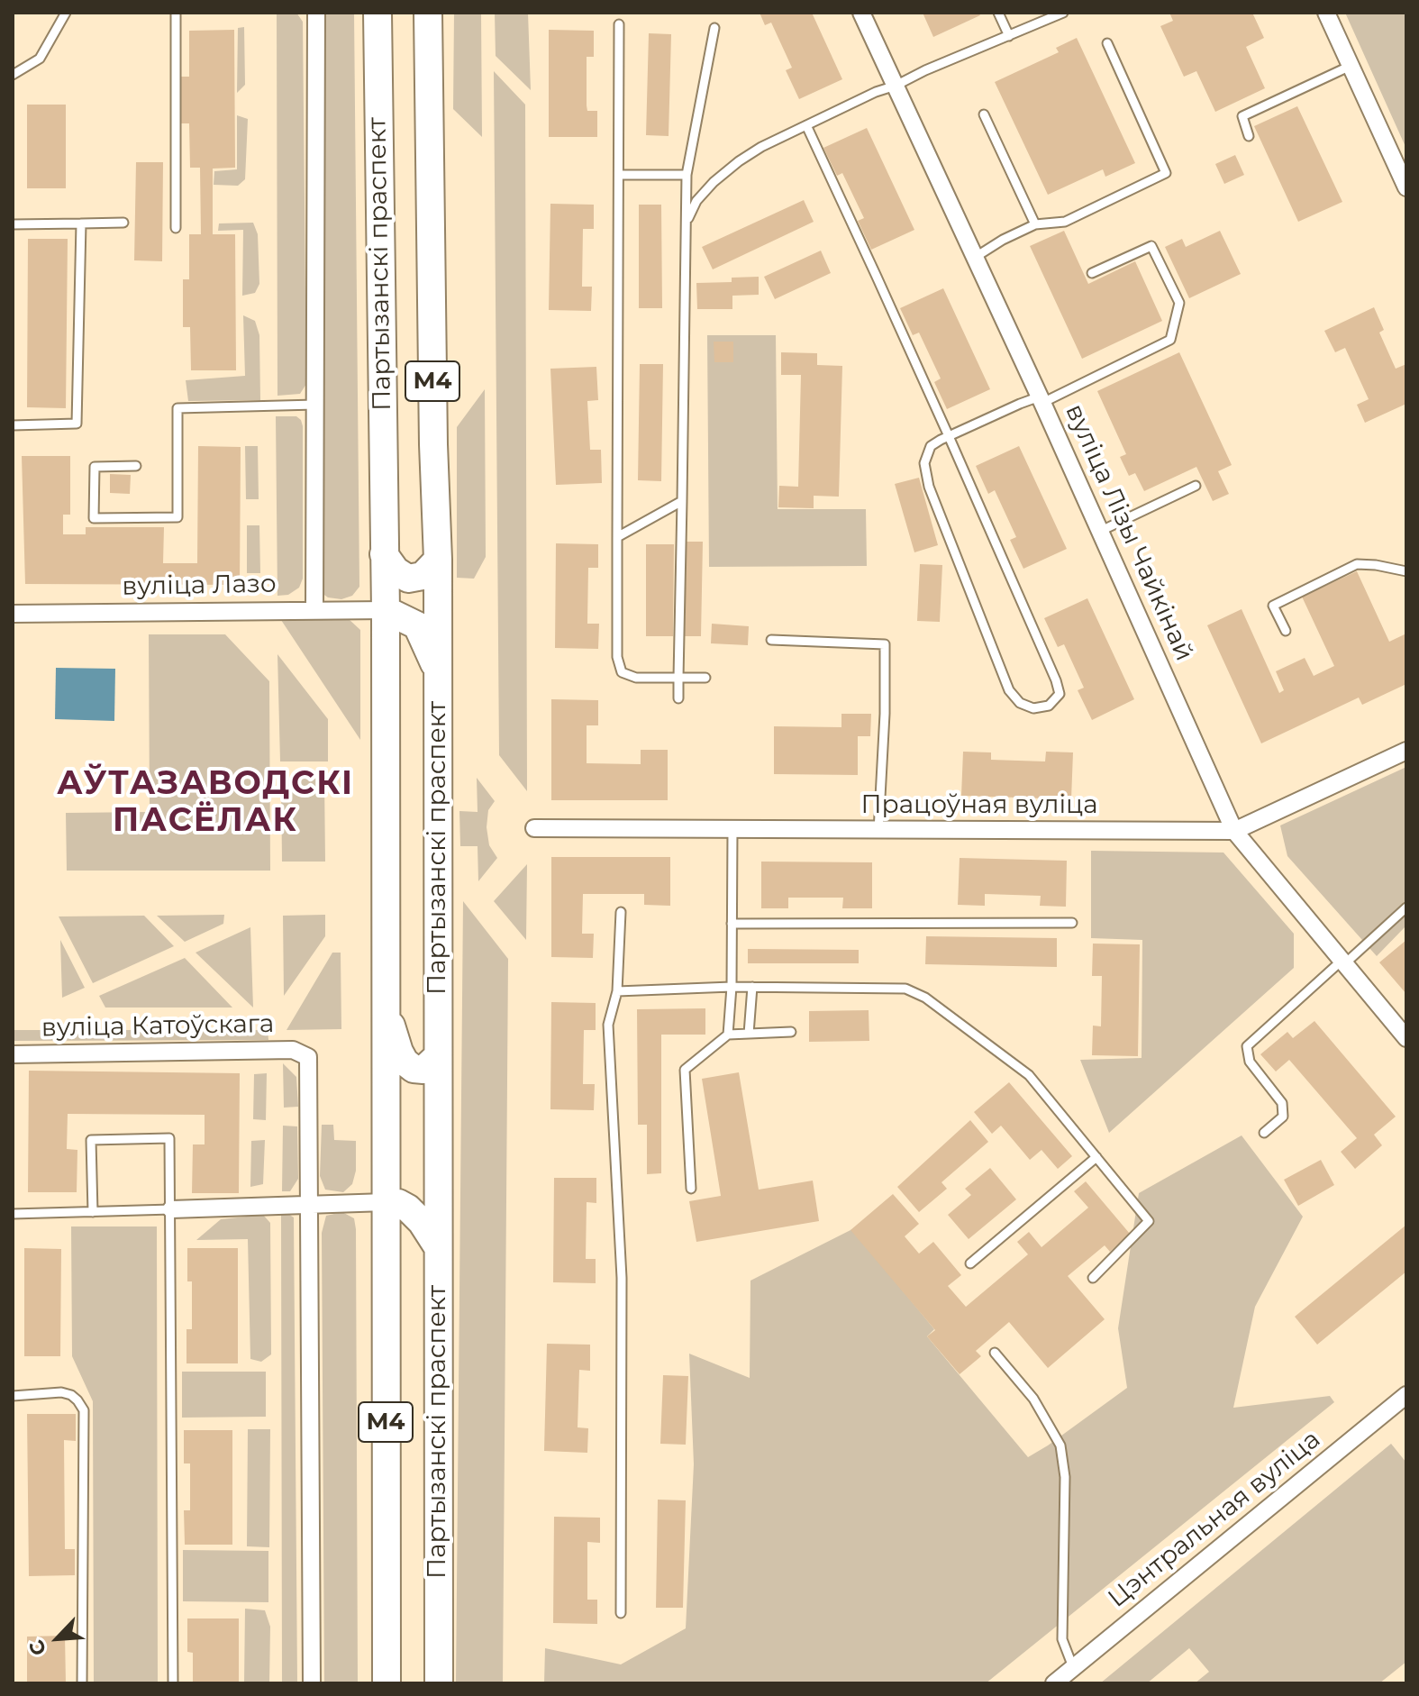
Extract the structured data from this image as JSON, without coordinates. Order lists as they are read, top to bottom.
{
  "streets": {
    "main road": ["Партызанскі праспект", "М4"],
    "street": [
      "вуліца Лізы Чайкінай",
      "вуліца Лазо",
      "Працоўная вуліца",
      "вуліца Катоўскага",
      "Цэнтральная вуліца"
    ]
  },
  "crossings": [
    ["Партызанскі праспект", "вуліца Лазо"],
    ["вуліца Лізы Чайкінай", "Працоўная вуліца"]
  ],
  "districts": ["АЎТАЗАВОДСКІ ПАСЁЛАК"],
  "north": "bottom left"
}
